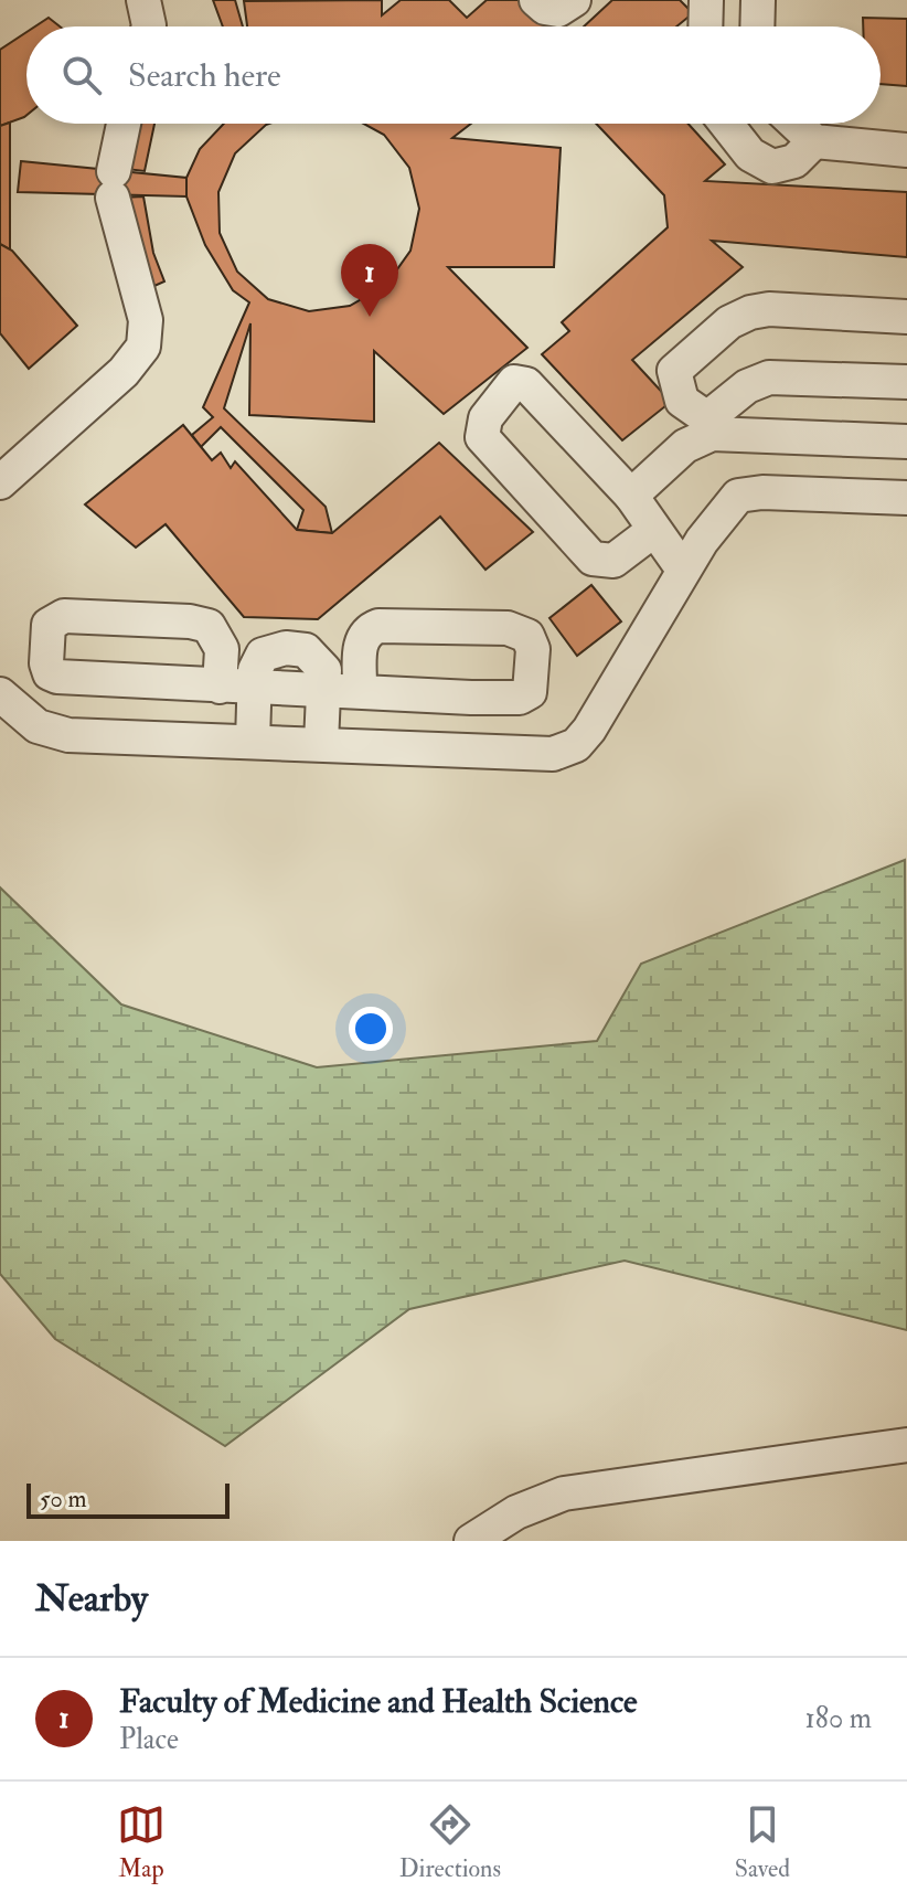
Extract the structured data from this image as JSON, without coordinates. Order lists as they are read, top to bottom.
{
  "scale_bar": "50 m",
  "page": {
    "search": "Search here",
    "pins": "1",
    "scale": "50 m",
    "heading": "Nearby",
    "list": [
      {
        "mark": "1",
        "name": "Faculty of Medicine and Health Science",
        "note": "Place",
        "value": "180 m"
      }
    ],
    "nav": ["Map", "Directions", "Saved"]
  }
}
